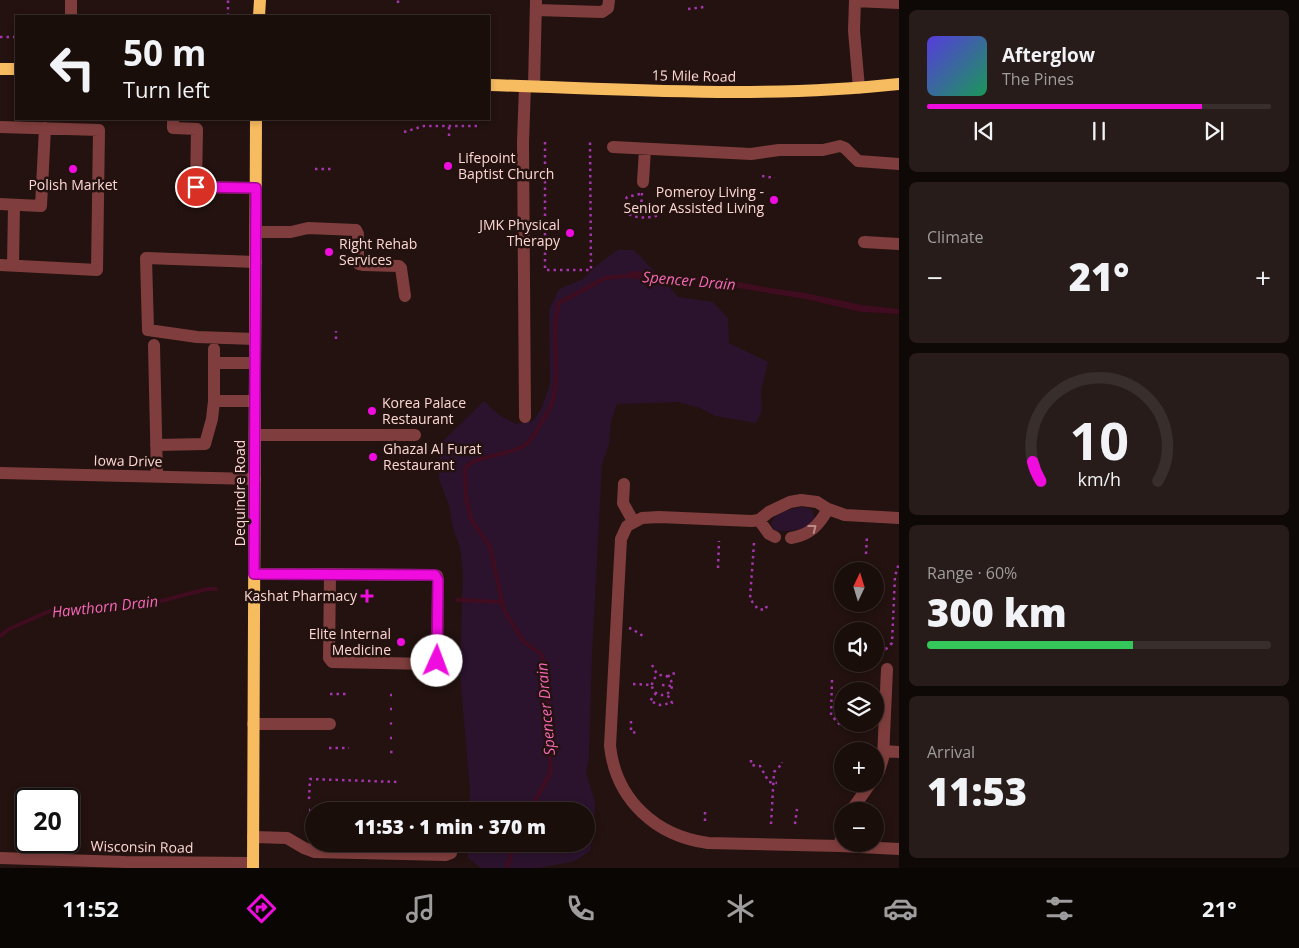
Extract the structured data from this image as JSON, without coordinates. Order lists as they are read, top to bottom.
{
  "streets": {
    "main road": ["15 Mile Road", "Dequindre Road"],
    "street": ["Iowa Drive", "Wisconsin Road"]
  },
  "crossings": [
    ["Iowa Drive", "Dequindre Road"],
    ["Dequindre Road", "Wisconsin Road"]
  ],
  "water": ["Spencer Drain", "Hawthorn Drain"],
  "places": {
    "other": [
      "Lifepoint Baptist Church",
      "Polish Market",
      "Pomeroy Living - Senior Assisted Living",
      "JMK Physical Therapy",
      "Right Rehab Services",
      "Korea Palace Restaurant",
      "Ghazal Al Furat Restaurant",
      "Elite Internal Medicine"
    ],
    "health": ["Kashat Pharmacy"]
  },
  "north": "top",
  "page": {
    "turn": ["50 m", "Turn left"],
    "song": ["Afterglow", "The Pines"],
    "tile": [
      "Climate",
      ["Range · 60%", "300 km"],
      ["Arrival", "11:53"]
    ],
    "heat": ["−", "21°", "+"],
    "map_buttons": ["+", "−"],
    "limit": "20",
    "trip": "11:53 · 1 min · 370 m",
    "tabs": ["11:52", "21°"],
    "gauge": ["10", "km/h"]
  }
}
